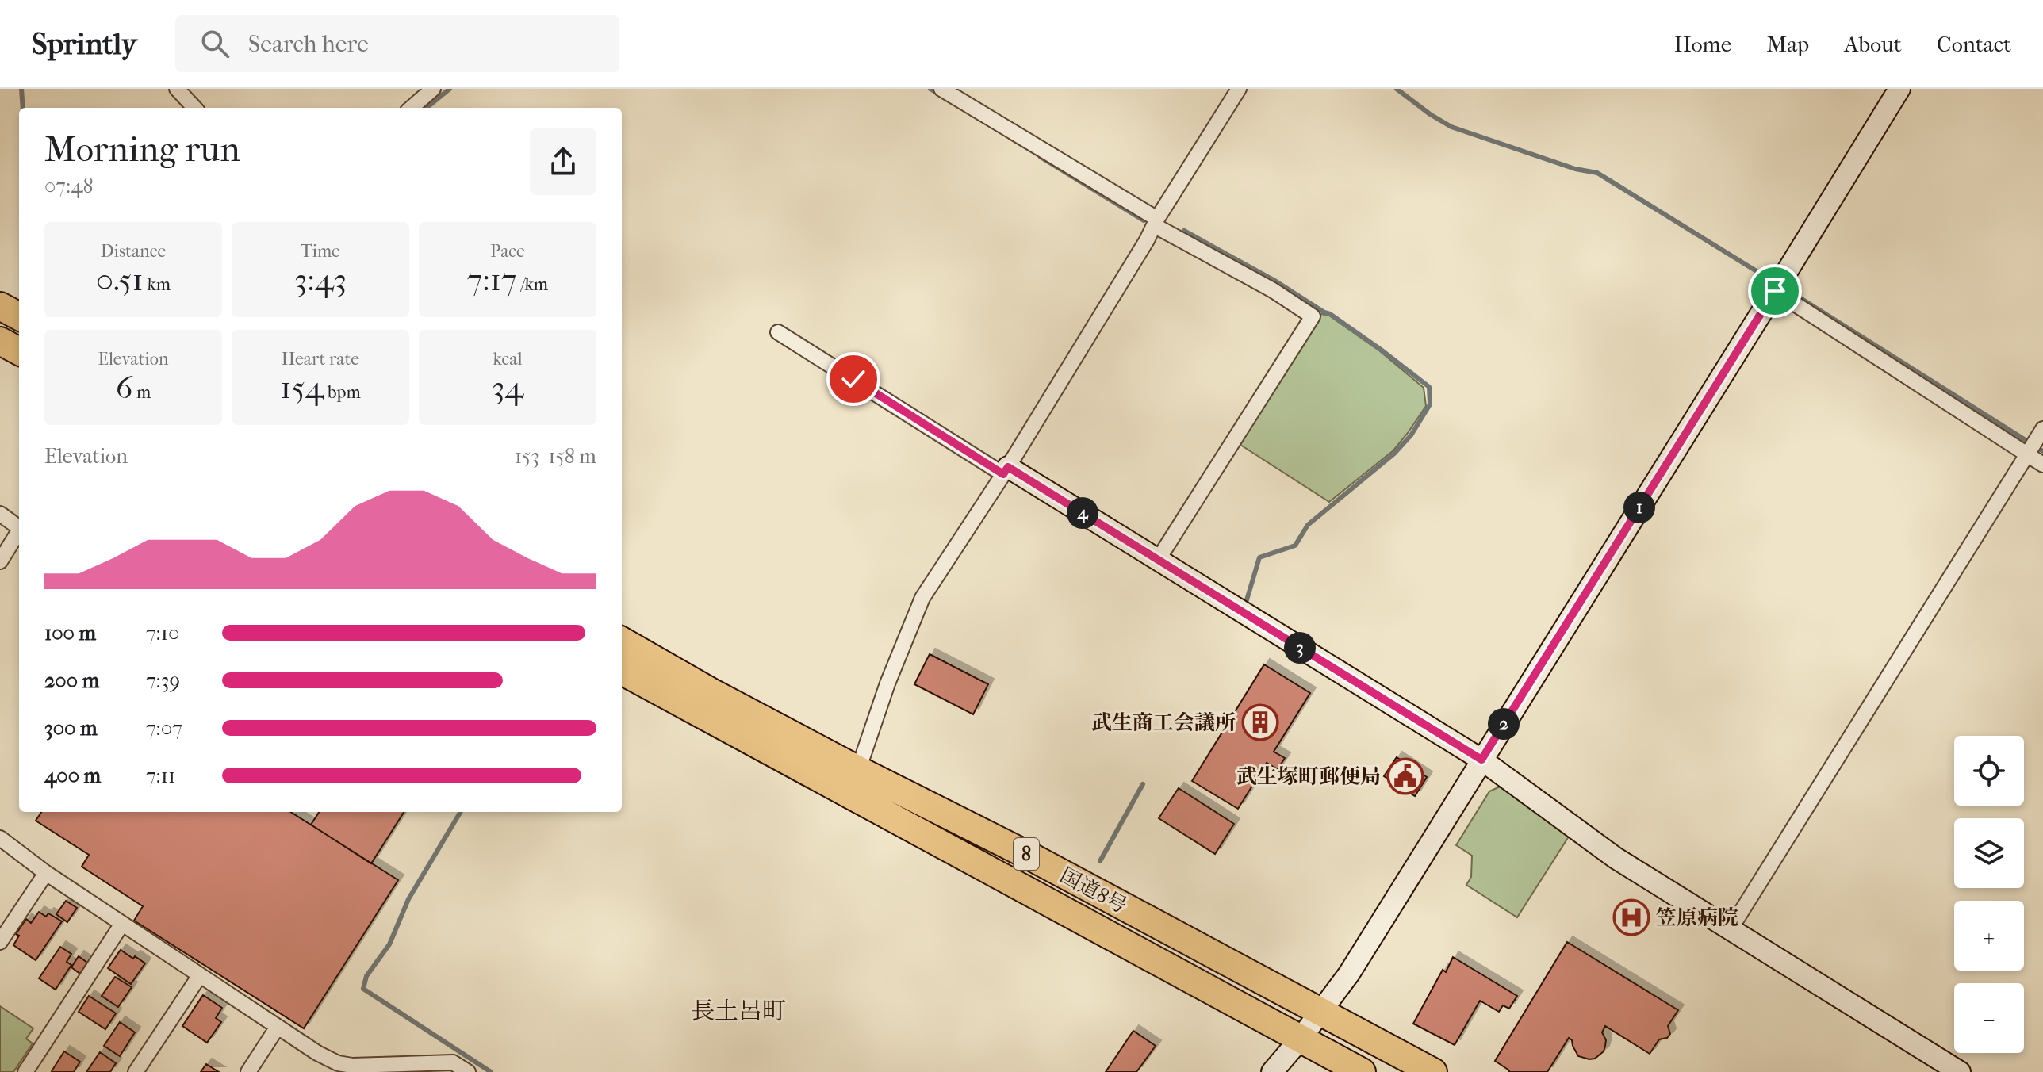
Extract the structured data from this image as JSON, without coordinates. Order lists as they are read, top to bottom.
{
  "streets": {
    "highway": ["8", "国道8号"]
  },
  "districts": ["長土呂町"],
  "places": {
    "building": ["武生商工会議所"],
    "public building": ["武生塚町郵便局"],
    "hospital": ["笠原病院"]
  },
  "page": {
    "header": "Sprintly",
    "search": "Search here",
    "nav": [
      "Home",
      "Map",
      "About",
      "Contact"
    ],
    "heading": ["Morning run", "07:48"],
    "stats": [
      ["Distance", "0.51 km"],
      ["Time", "3:43"],
      ["Pace", "7:17 /km"],
      ["Elevation", "6 m"],
      ["Heart rate", "154 bpm"],
      ["kcal", "34"]
    ],
    "chart": ["Elevation", "153–158 m"],
    "pins": [
      "1",
      "4",
      "3",
      "2"
    ],
    "list": [
      {
        "name": "100 m",
        "note": "7:10"
      },
      {
        "name": "200 m",
        "note": "7:39"
      },
      {
        "name": "300 m",
        "note": "7:07"
      },
      {
        "name": "400 m",
        "note": "7:11"
      }
    ],
    "map_buttons": ["+", "−"]
  }
}
